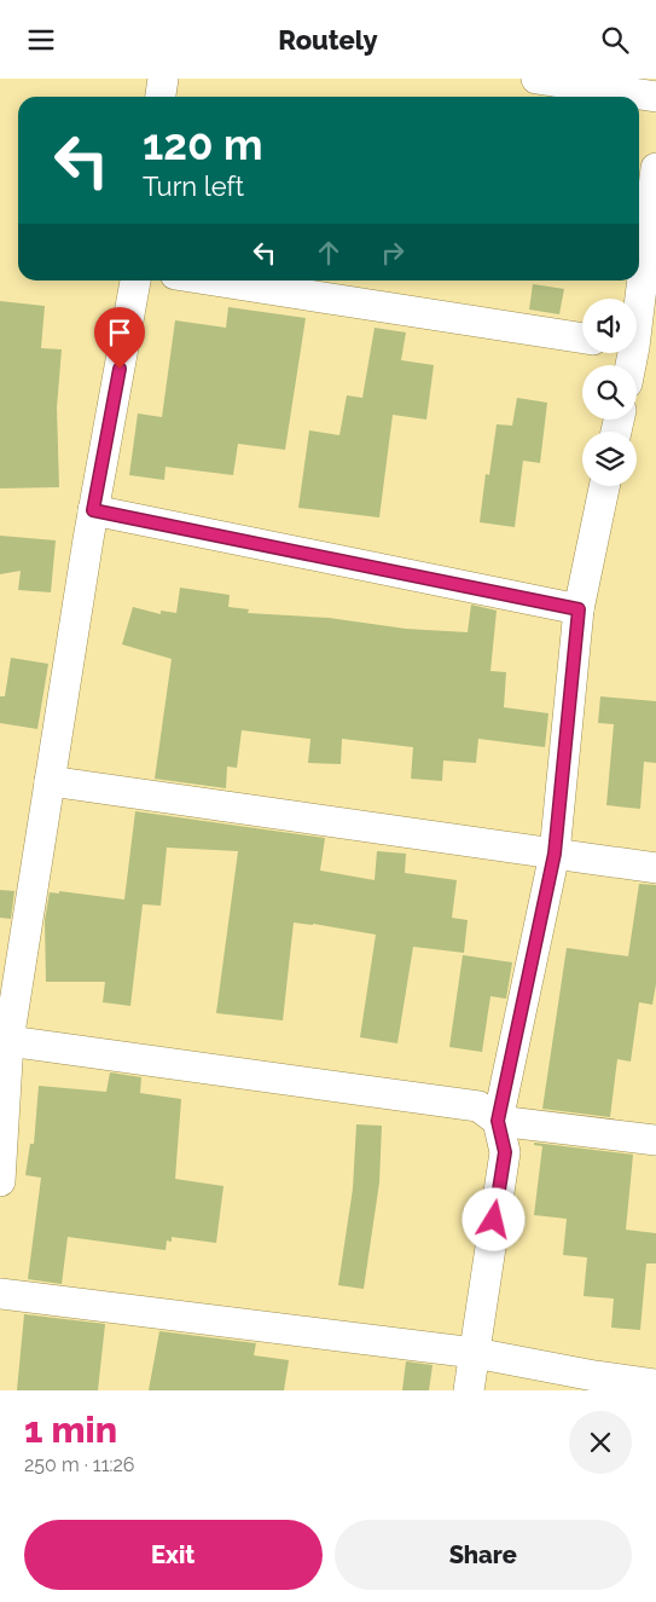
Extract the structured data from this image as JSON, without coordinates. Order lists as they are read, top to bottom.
{
  "page": {
    "header": "Routely",
    "turn": ["120 m", "Turn left"],
    "heading": ["1 min", "250 m · 11:26"],
    "buttons": ["Exit", "Share"]
  }
}
